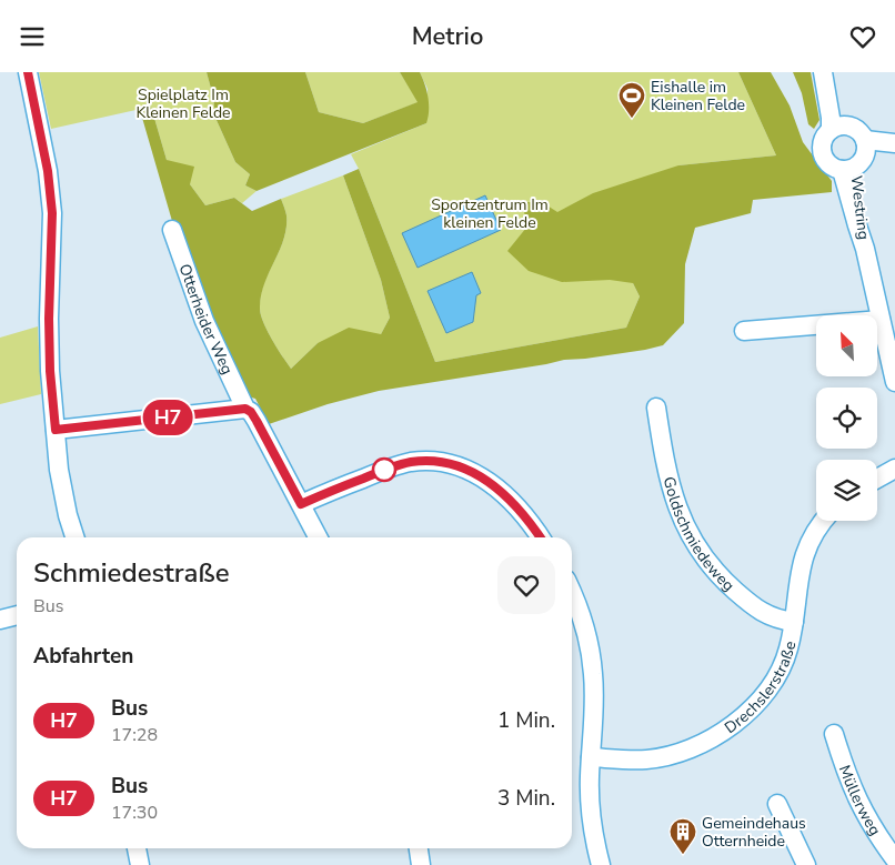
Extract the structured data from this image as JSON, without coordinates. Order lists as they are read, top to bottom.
{
  "streets": {
    "street": [
      "Westring",
      "Otterheider Weg",
      "Goldschmiedeweg",
      "Drechslerstraße",
      "Müllerweg"
    ]
  },
  "crossings": [
    ["Goldschmiedeweg", "Drechslerstraße"]
  ],
  "parks": ["Spielplatz Im Kleinen Felde", "Sportzentrum Im kleinen Felde"],
  "places": {
    "sports": ["Eishalle im Kleinen Felde"],
    "building": ["Gemeindehaus Otternheide"]
  },
  "lines": ["bus line H7"],
  "north": "top left",
  "page": {
    "header": "Metrio",
    "on_map": "H7",
    "heading": [
      ["Schmiedestraße", "Bus"],
      "Abfahrten"
    ],
    "list": [
      {
        "mark": "H7",
        "name": "Bus",
        "note": "17:28",
        "value": "1 Min."
      },
      {
        "mark": "H7",
        "name": "Bus",
        "note": "17:30",
        "value": "3 Min."
      }
    ]
  }
}
